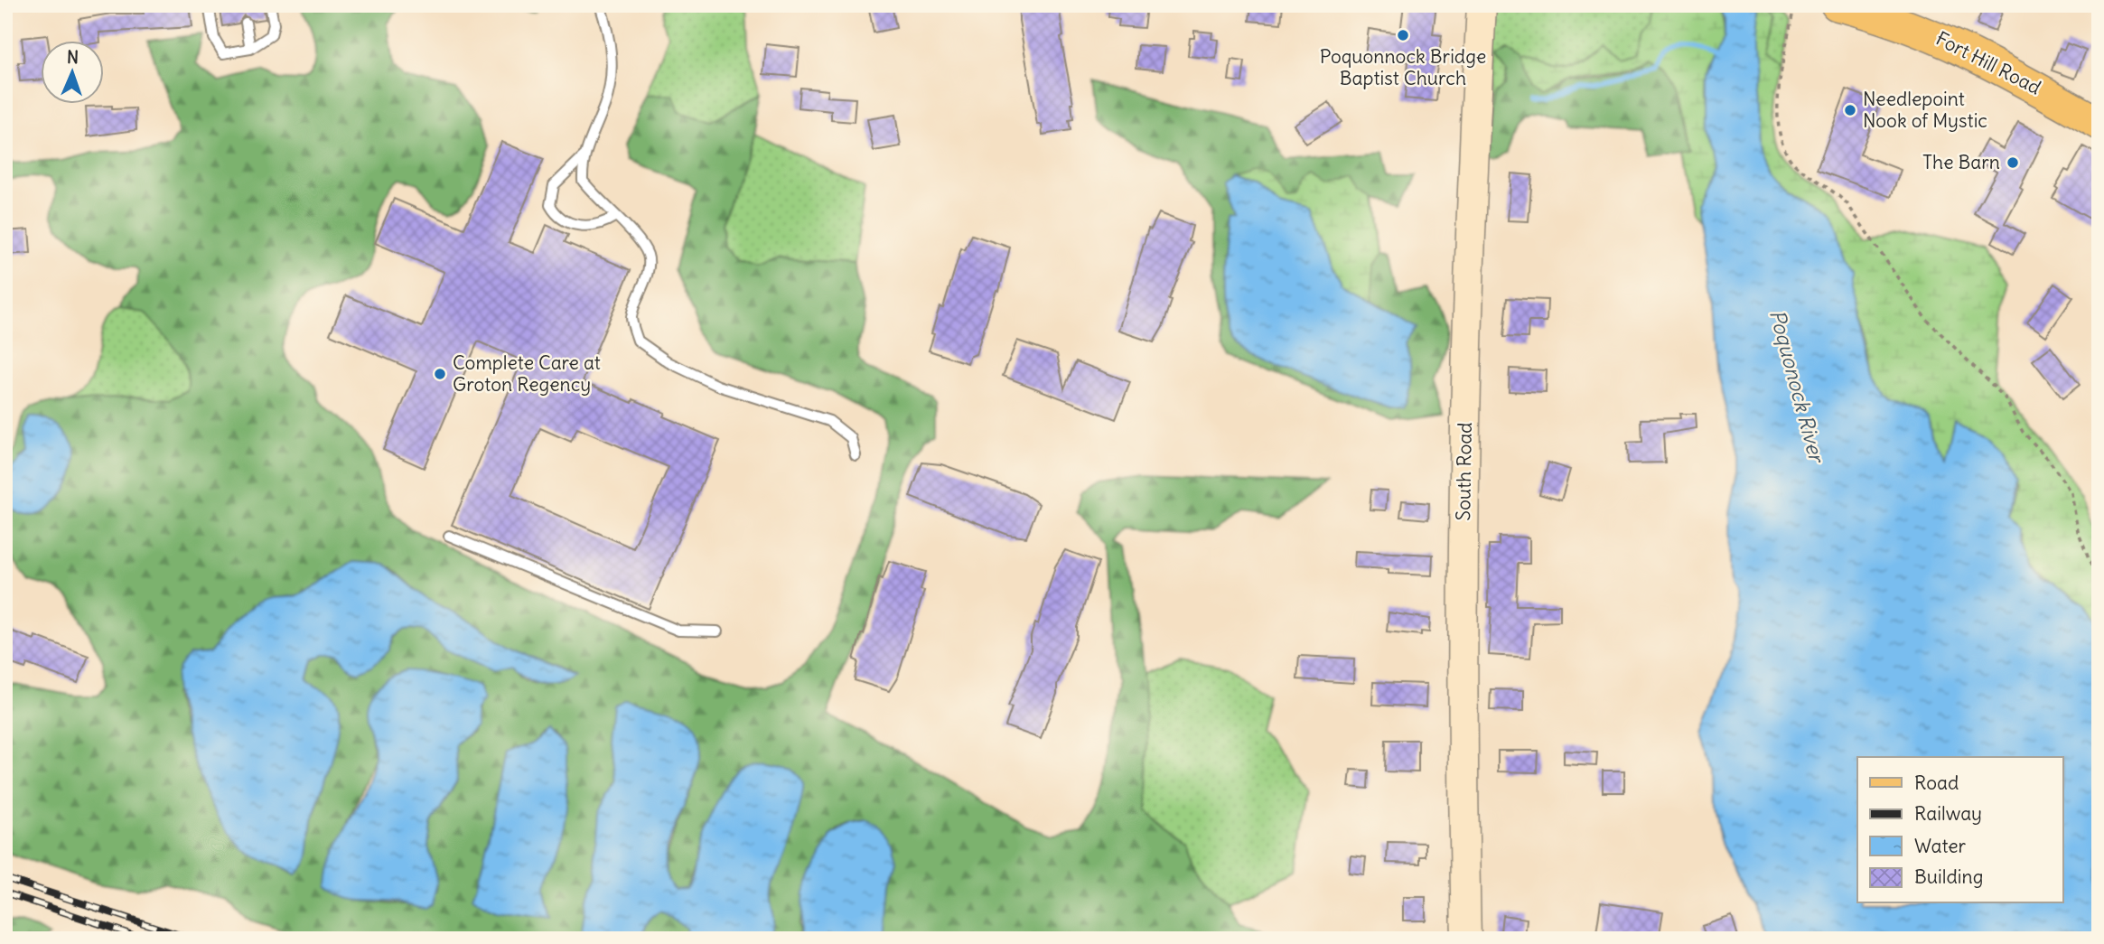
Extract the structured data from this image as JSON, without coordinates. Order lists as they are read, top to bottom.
{
  "streets": {
    "main road": ["Fort Hill Road", "South Road"]
  },
  "water": ["Poquonock River"],
  "places": [
    "Poquonnock Bridge Baptist Church",
    "Needlepoint Nook of Mystic",
    "The Barn",
    "Complete Care at Groton Regency"
  ],
  "legend": [
    "Road",
    "Railway",
    "Water",
    "Building"
  ],
  "north": "top"
}
